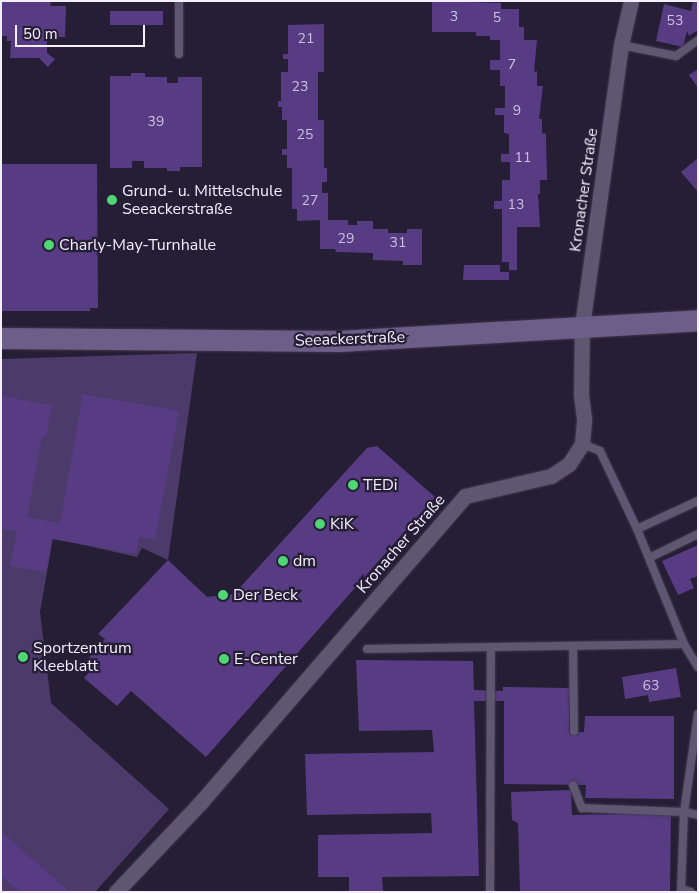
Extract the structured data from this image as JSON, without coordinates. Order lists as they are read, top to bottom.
{
  "streets": {
    "main road": ["Seeackerstraße"],
    "street": ["Kronacher Straße"]
  },
  "crossings": [
    ["Kronacher Straße", "Seeackerstraße"]
  ],
  "places": [
    "Grund- u. Mittelschule Seeackerstraße",
    "Charly-May-Turnhalle",
    "TEDi",
    "KiK",
    "dm",
    "Der Beck",
    "Sportzentrum Kleeblatt",
    "E-Center"
  ],
  "house_numbers": [
    "3",
    "5",
    "53",
    "21",
    "7",
    "23",
    "9",
    "39",
    "25",
    "11",
    "27",
    "13",
    "29",
    "31",
    "63"
  ],
  "scale_bar": "50 m"
}
